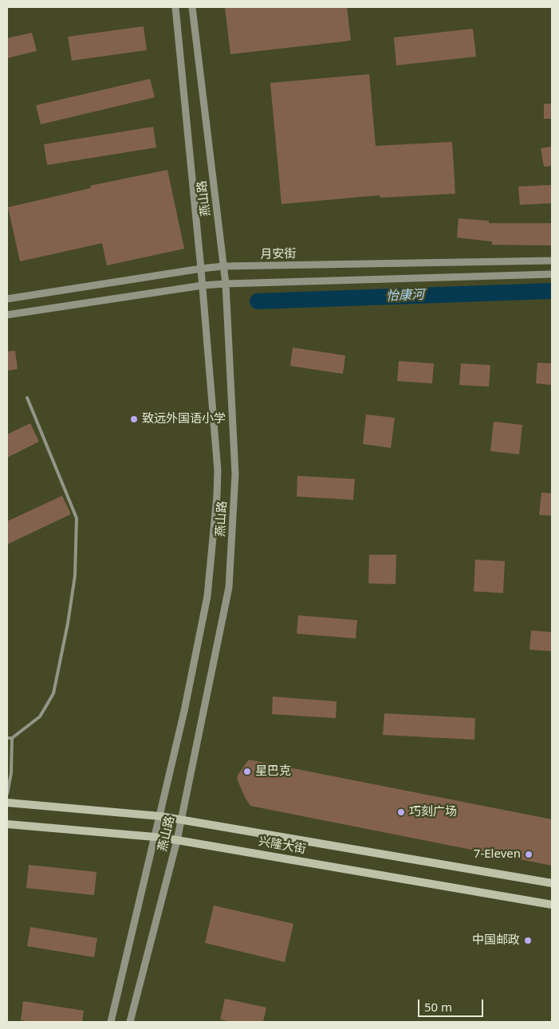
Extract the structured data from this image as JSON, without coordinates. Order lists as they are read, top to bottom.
{
  "streets": {
    "main road": ["兴隆大街"],
    "street": ["燕山路", "月安街"]
  },
  "crossings": [
    ["燕山路", "月安街"],
    ["燕山路", "兴隆大街"]
  ],
  "water": ["怡康河"],
  "places": [
    "致远外国语小学",
    "星巴克",
    "巧刻广场",
    "7-Eleven",
    "中国邮政"
  ],
  "scale_bar": "50 m"
}
